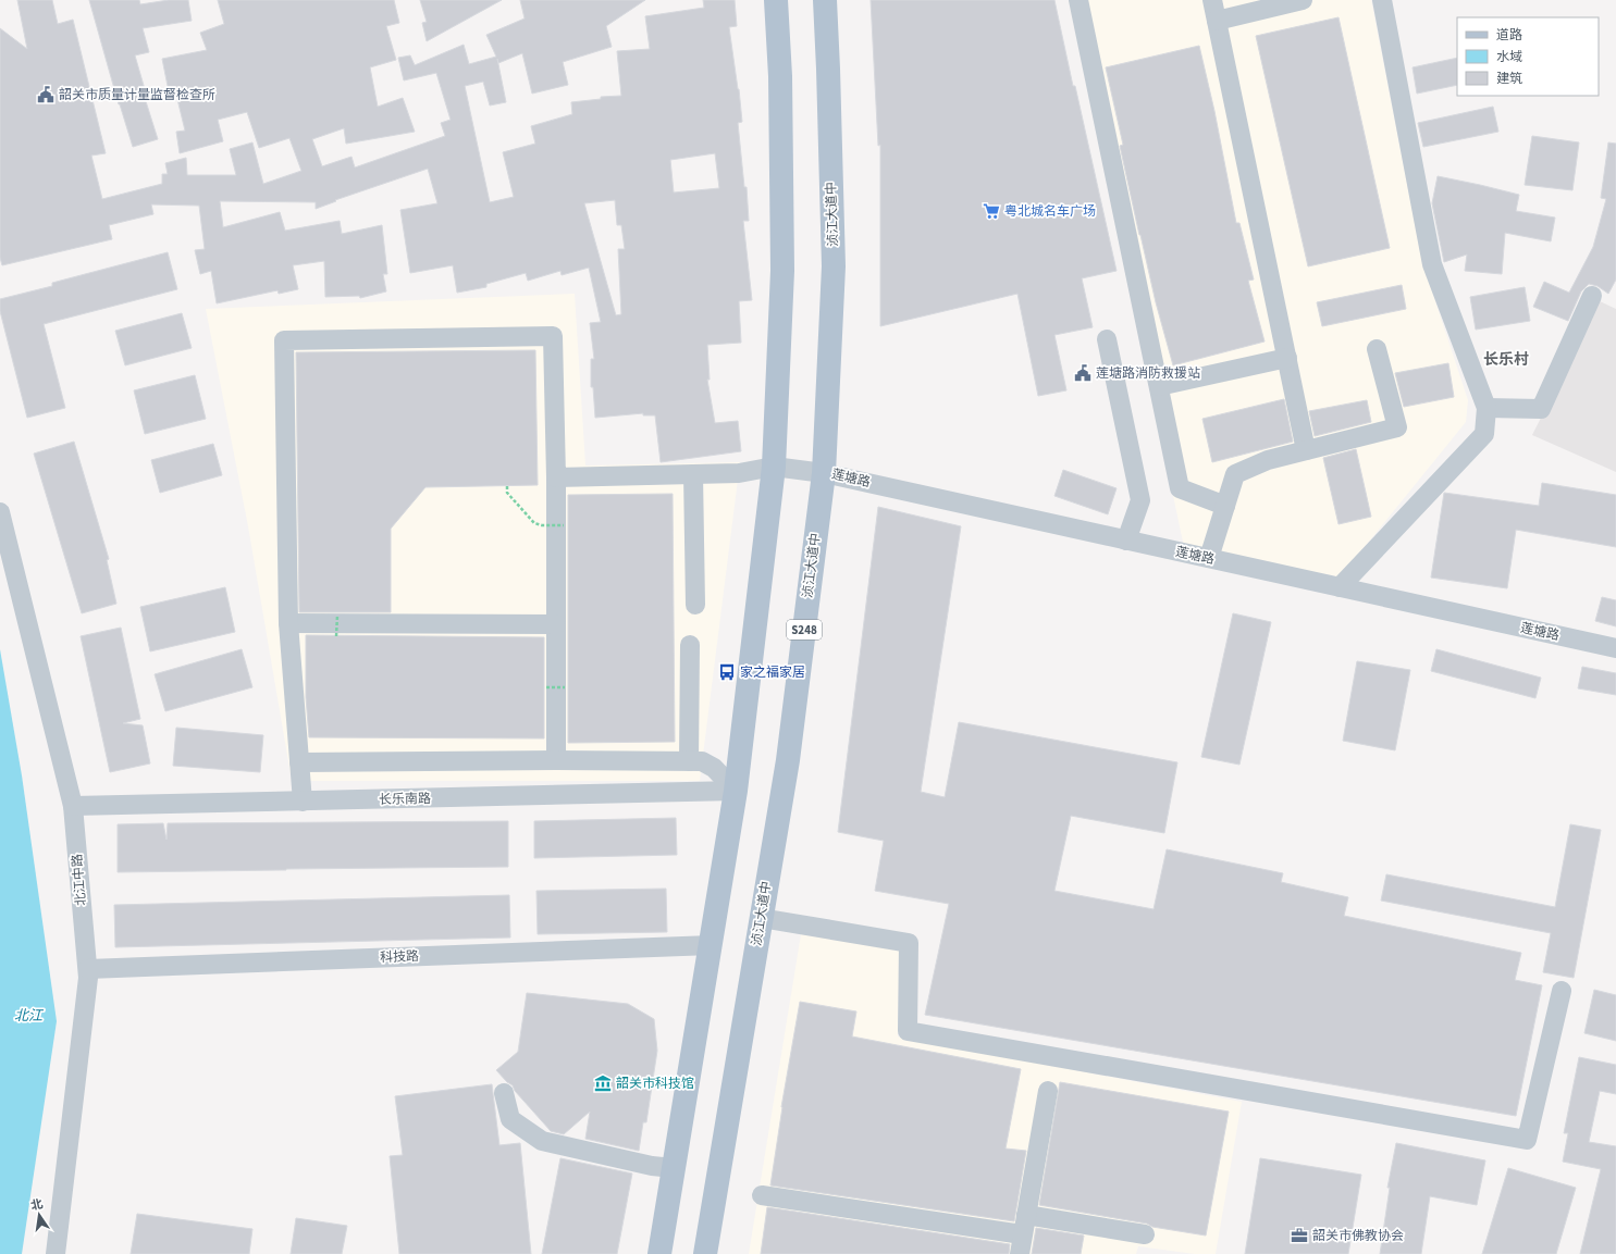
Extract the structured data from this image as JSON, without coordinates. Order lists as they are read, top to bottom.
{
  "streets": {
    "main road": ["浈江大道中", "S248"],
    "street": [
      "莲塘路",
      "长乐南路",
      "北江中路",
      "科技路"
    ]
  },
  "crossings": [
    ["浈江大道中", "莲塘路"],
    ["长乐南路", "北江中路"],
    ["北江中路", "科技路"]
  ],
  "districts": ["长乐村"],
  "water": ["北江"],
  "places": {
    "public building": ["韶关市质量计量监督检查所", "莲塘路消防救援站"],
    "supermarket": ["粤北城名车广场"],
    "bus stop": ["家之福家居"],
    "museum": ["韶关市科技馆"],
    "office": ["韶关市佛教协会"]
  },
  "legend": ["道路", "水域", "建筑"],
  "north": "top"
}
